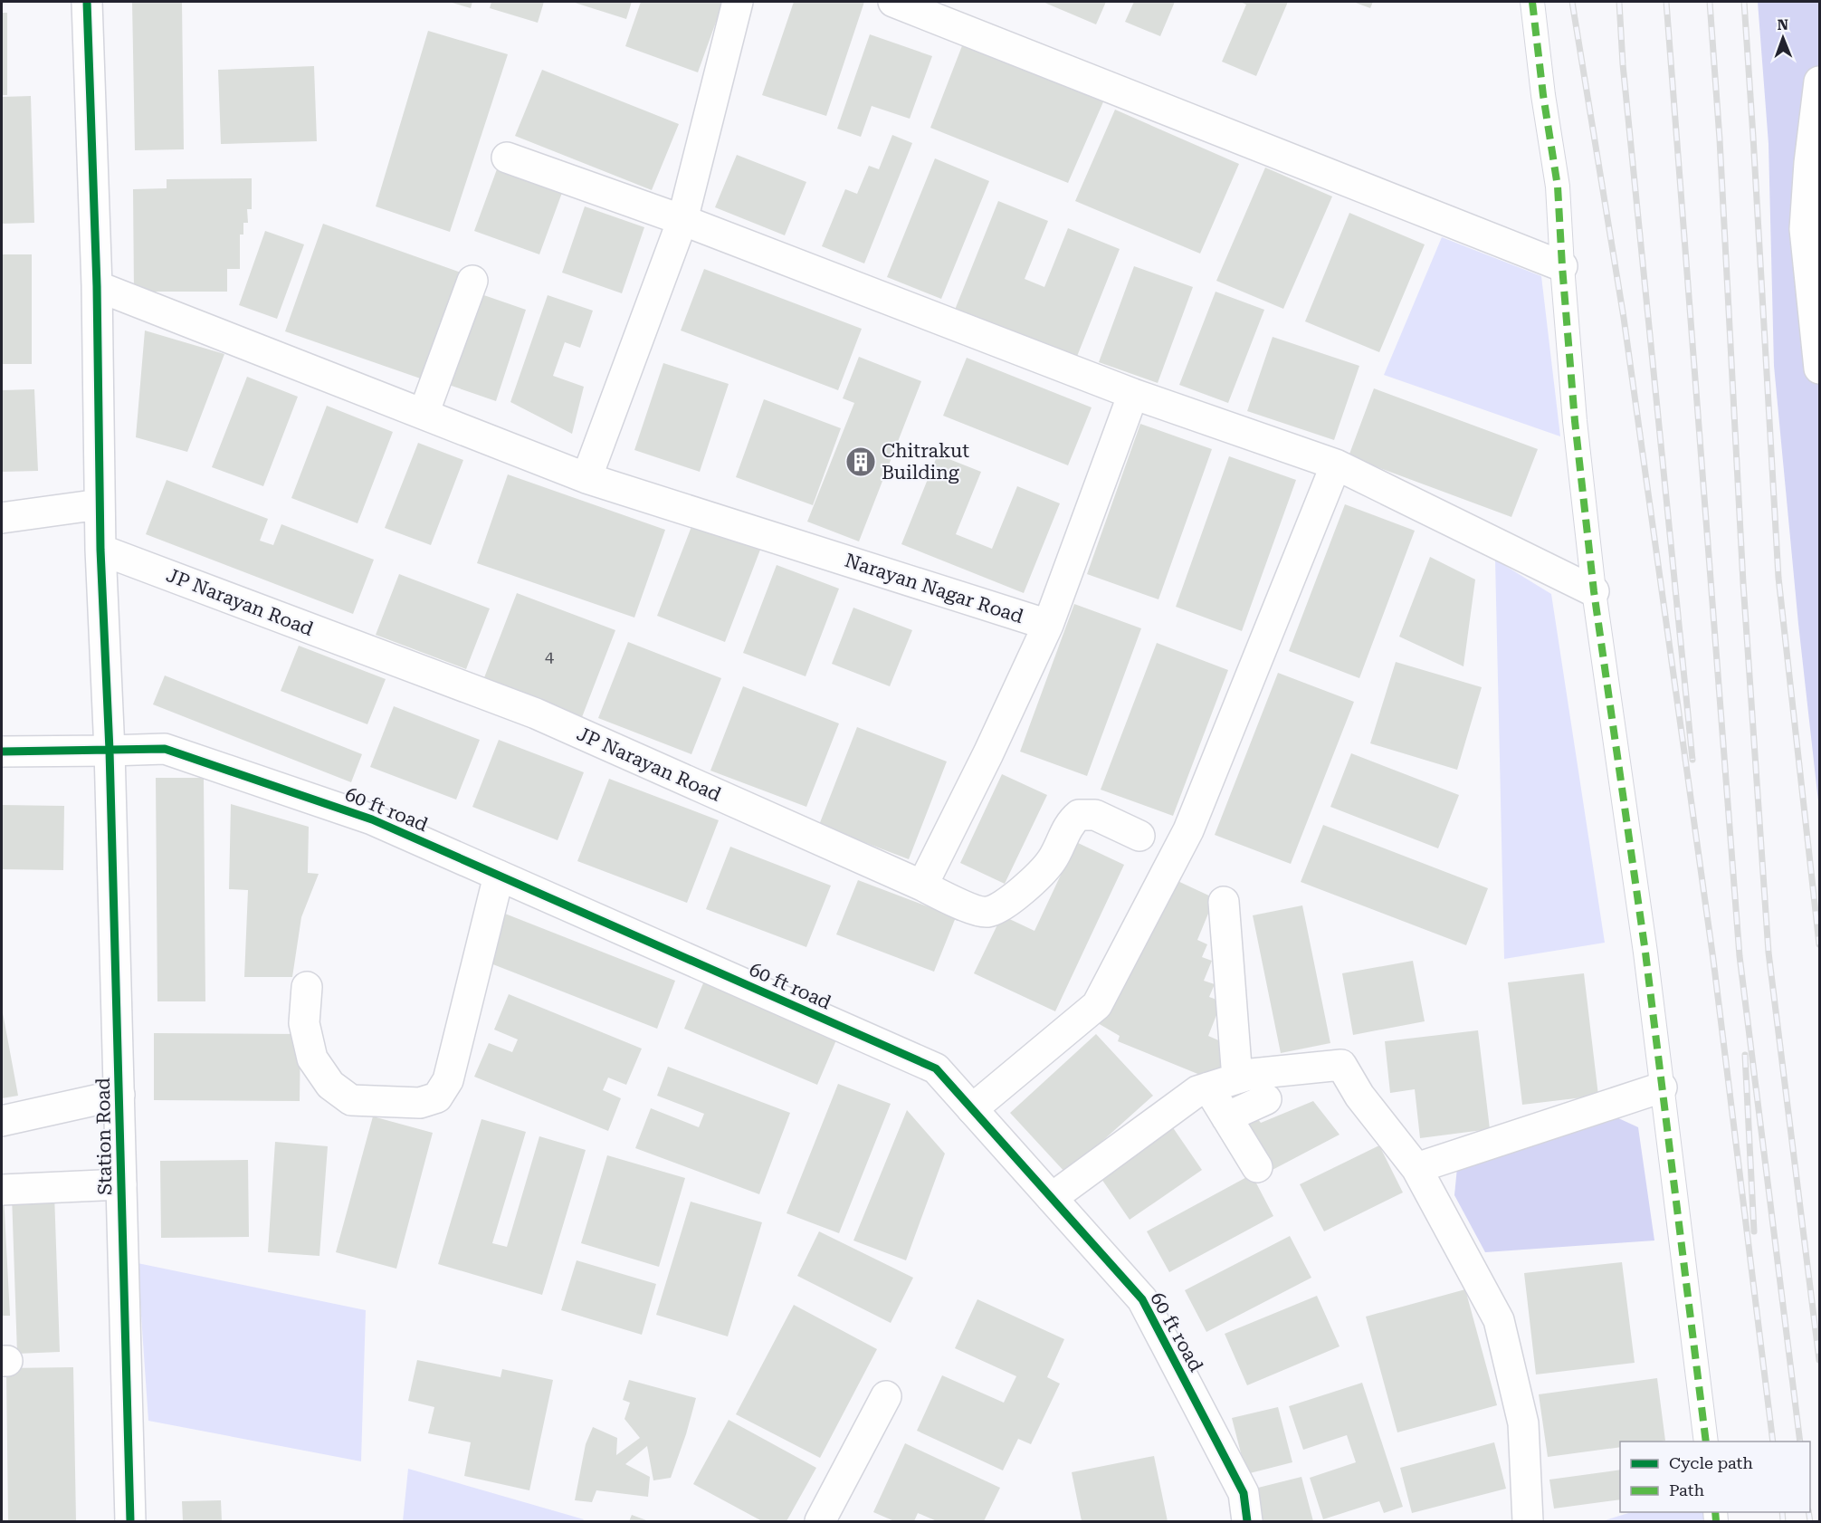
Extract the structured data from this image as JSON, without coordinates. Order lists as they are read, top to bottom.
{
  "streets": {
    "street": [
      "Narayan Nagar Road",
      "JP Narayan Road",
      "60 ft road",
      "Station Road"
    ]
  },
  "crossings": [
    ["Narayan Nagar Road", "Station Road"],
    ["JP Narayan Road", "Station Road"],
    ["60 ft road", "Station Road"]
  ],
  "places": {
    "building": ["Chitrakut Building"]
  },
  "house_numbers": ["4"],
  "legend": ["Cycle path", "Path"],
  "north": "top"
}
